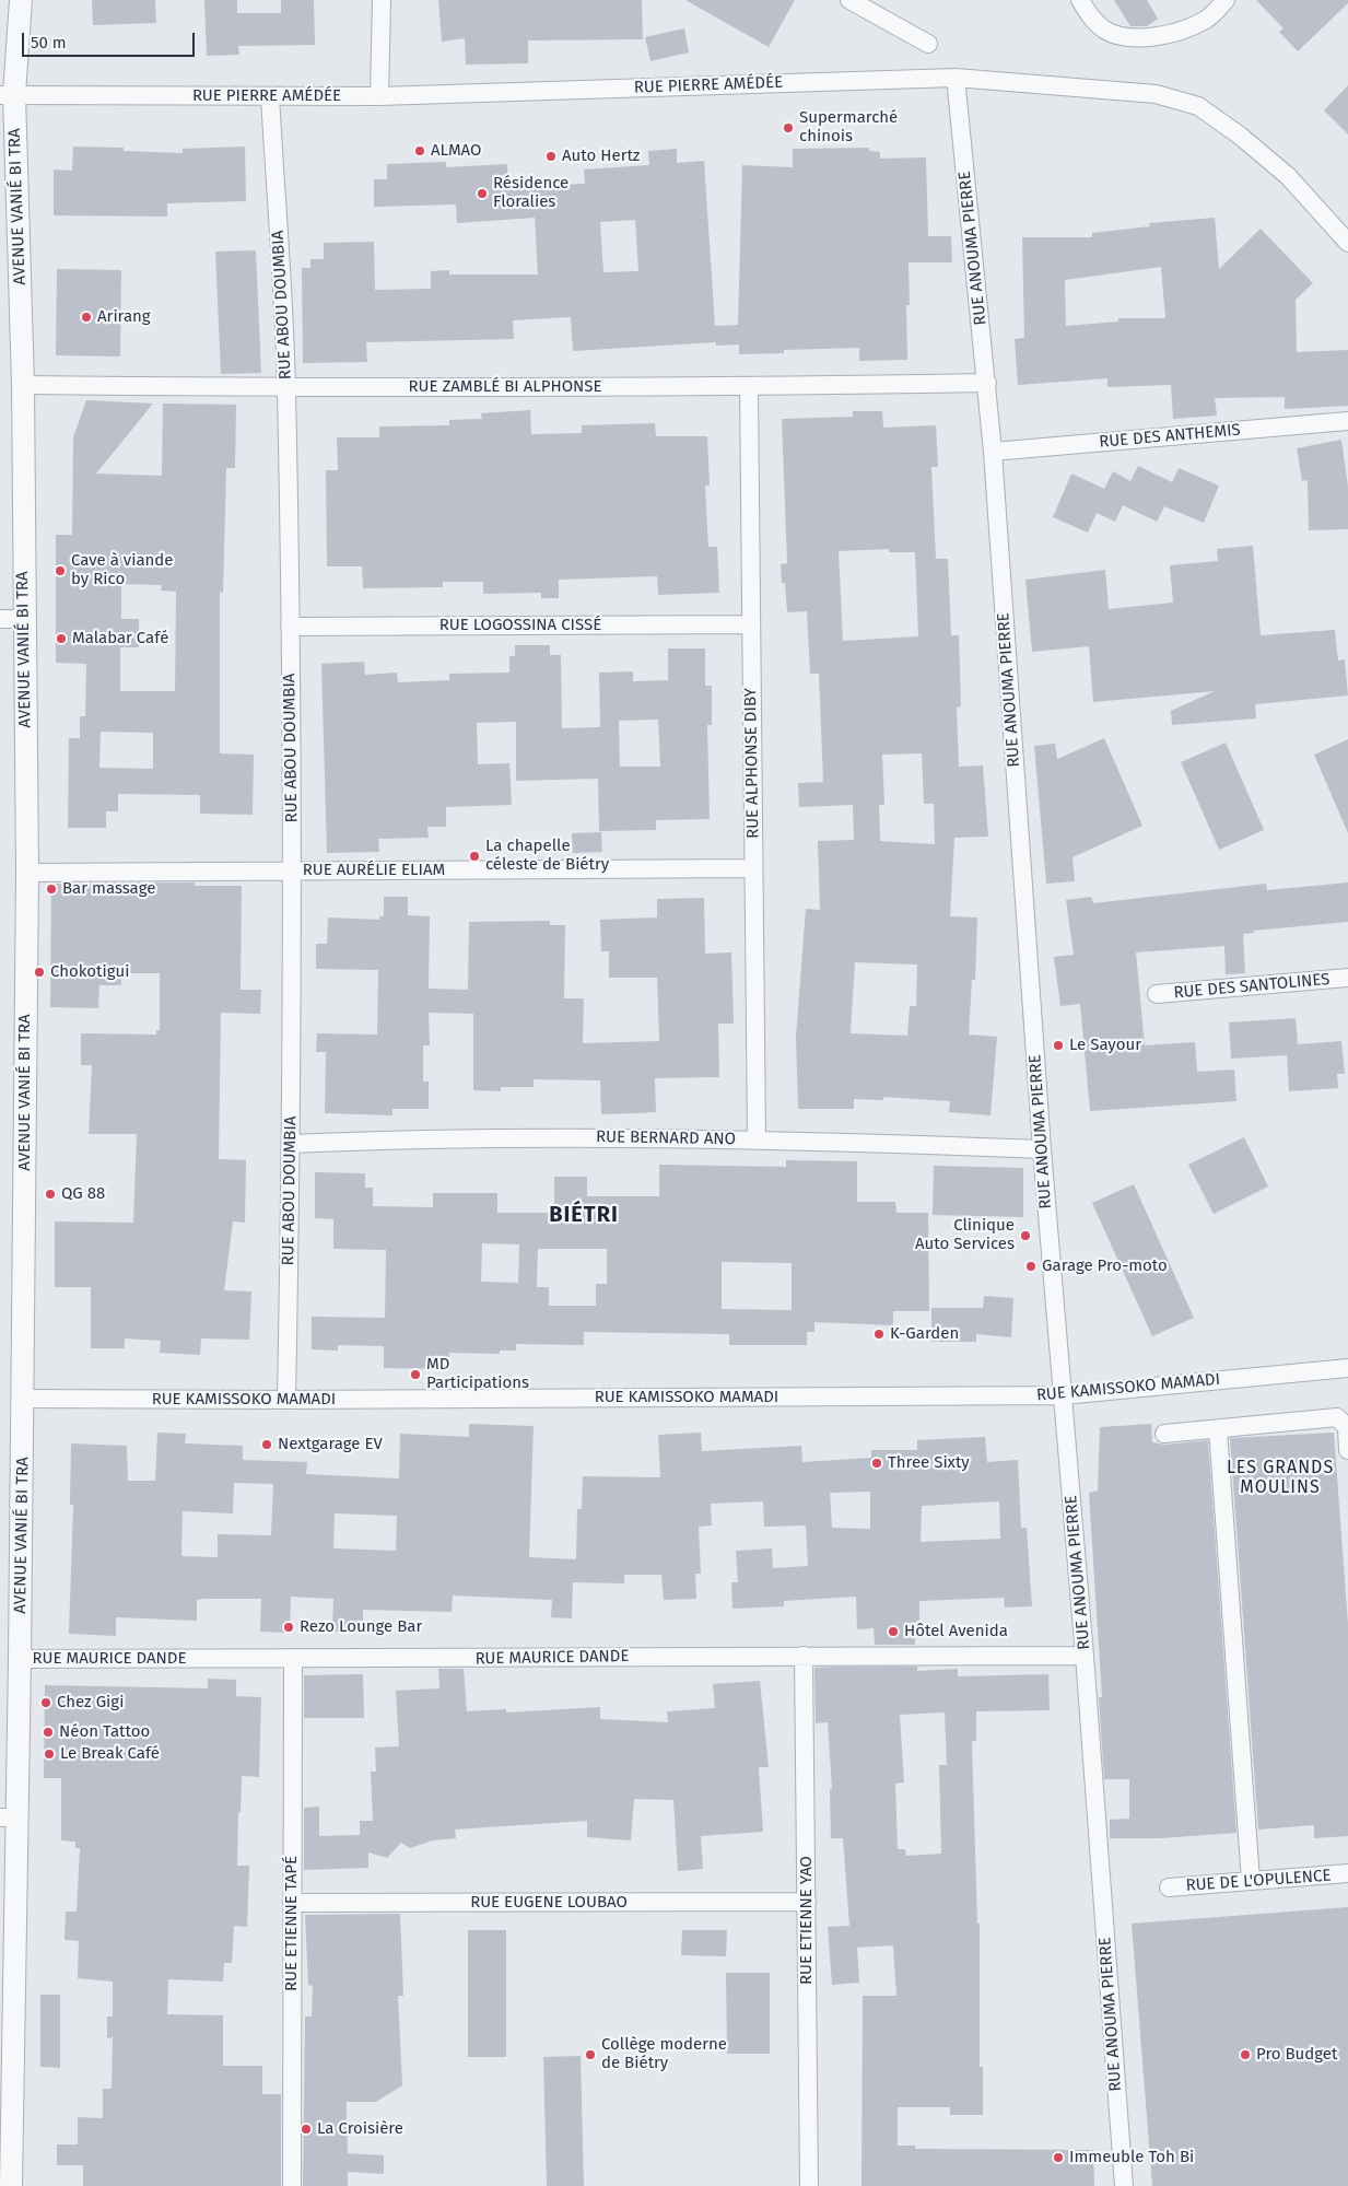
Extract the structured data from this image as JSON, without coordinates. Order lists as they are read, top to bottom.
{
  "streets": {
    "street": [
      "RUE PIERRE AMÉDÉE",
      "AVENUE VANIÉ BI TRA",
      "RUE ANOUMA PIERRE",
      "RUE ABOU DOUMBIA",
      "RUE ZAMBLÉ BI ALPHONSE",
      "RUE DES ANTHEMIS",
      "RUE LOGOSSINA CISSÉ",
      "RUE ALPHONSE DIBY",
      "RUE AURÉLIE ELIAM",
      "RUE DES SANTOLINES",
      "RUE BERNARD ANO",
      "RUE KAMISSOKO MAMADI",
      "RUE MAURICE DANDE",
      "RUE DE L'OPULENCE",
      "RUE EUGENE LOUBAO",
      "RUE ETIENNE YAO",
      "RUE ETIENNE TAPÉ"
    ]
  },
  "crossings": [
    ["RUE PIERRE AMÉDÉE", "AVENUE VANIÉ BI TRA"],
    ["RUE PIERRE AMÉDÉE", "RUE ANOUMA PIERRE"],
    ["RUE PIERRE AMÉDÉE", "RUE ABOU DOUMBIA"],
    ["AVENUE VANIÉ BI TRA", "RUE ZAMBLÉ BI ALPHONSE"],
    ["AVENUE VANIÉ BI TRA", "RUE AURÉLIE ELIAM"],
    ["AVENUE VANIÉ BI TRA", "RUE KAMISSOKO MAMADI"],
    ["AVENUE VANIÉ BI TRA", "RUE MAURICE DANDE"],
    ["RUE ANOUMA PIERRE", "RUE ZAMBLÉ BI ALPHONSE"],
    ["RUE ANOUMA PIERRE", "RUE DES ANTHEMIS"],
    ["RUE ANOUMA PIERRE", "RUE BERNARD ANO"],
    ["RUE ANOUMA PIERRE", "RUE KAMISSOKO MAMADI"],
    ["RUE ANOUMA PIERRE", "RUE MAURICE DANDE"],
    ["RUE ABOU DOUMBIA", "RUE ZAMBLÉ BI ALPHONSE"],
    ["RUE ABOU DOUMBIA", "RUE LOGOSSINA CISSÉ"],
    ["RUE ABOU DOUMBIA", "RUE AURÉLIE ELIAM"],
    ["RUE ABOU DOUMBIA", "RUE BERNARD ANO"],
    ["RUE ABOU DOUMBIA", "RUE KAMISSOKO MAMADI"],
    ["RUE ZAMBLÉ BI ALPHONSE", "RUE ALPHONSE DIBY"],
    ["RUE LOGOSSINA CISSÉ", "RUE ALPHONSE DIBY"],
    ["RUE ALPHONSE DIBY", "RUE AURÉLIE ELIAM"],
    ["RUE ALPHONSE DIBY", "RUE BERNARD ANO"],
    ["RUE MAURICE DANDE", "RUE ETIENNE YAO"],
    ["RUE MAURICE DANDE", "RUE ETIENNE TAPÉ"],
    ["RUE EUGENE LOUBAO", "RUE ETIENNE YAO"],
    ["RUE EUGENE LOUBAO", "RUE ETIENNE TAPÉ"]
  ],
  "districts": ["BIÉTRI", "LES GRANDS MOULINS"],
  "places": [
    "Supermarché chinois",
    "ALMAO",
    "Auto Hertz",
    "Résidence Floralies",
    "Arirang",
    "Cave à viande by Rico",
    "Malabar Café",
    "La chapelle céleste de Biétry",
    "Bar massage",
    "Chokotigui",
    "Le Sayour",
    "QG 88",
    "Clinique Auto Services",
    "Garage Pro-moto",
    "K-Garden",
    "MD Participations",
    "Nextgarage EV",
    "Three Sixty",
    "Rezo Lounge Bar",
    "Hôtel Avenida",
    "Chez Gigi",
    "Néon Tattoo",
    "Le Break Café",
    "Collège moderne de Biétry",
    "Pro Budget",
    "La Croisière",
    "Immeuble Toh Bi"
  ],
  "scale_bar": "50 m"
}
